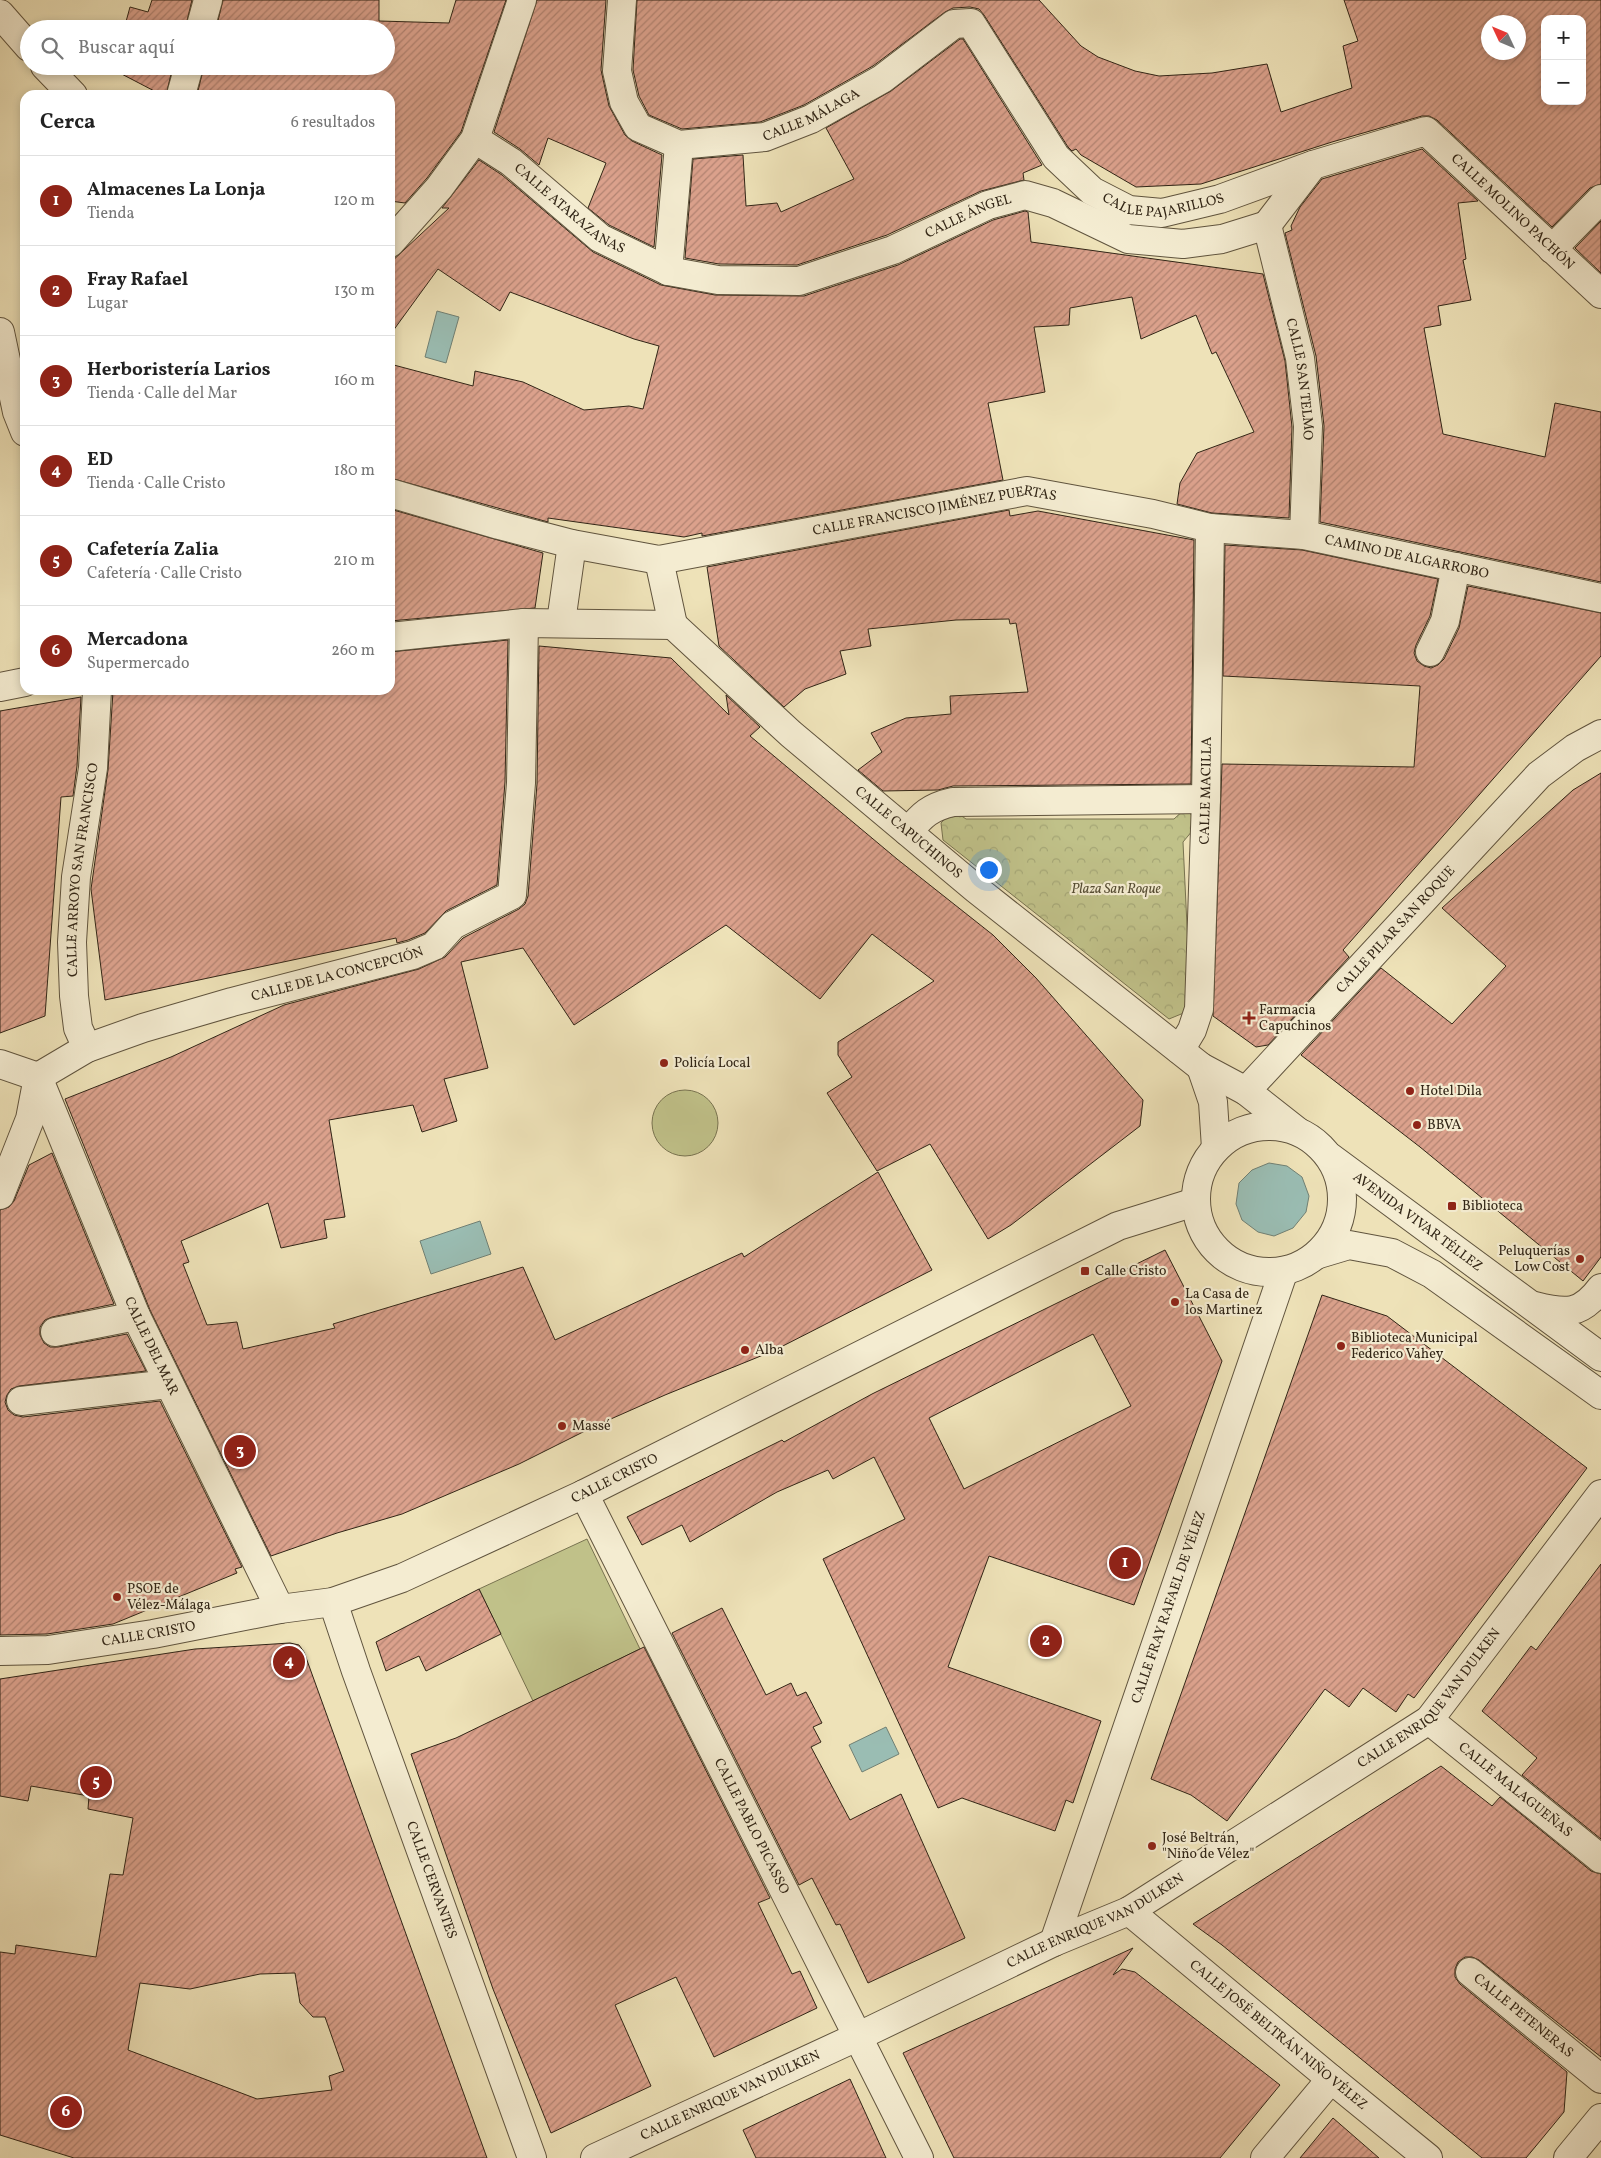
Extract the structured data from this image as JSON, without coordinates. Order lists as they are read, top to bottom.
{
  "streets": {
    "street": [
      "CALLE MÁLAGA",
      "CALLE PAJARILLOS",
      "CALLE ATARAZANAS",
      "CALLE MOLINO PACHÓN",
      "CALLE ÁNGEL",
      "CALLE SAN TELMO",
      "CALLE FRANCISCO JIMÉNEZ PUERTAS",
      "CAMINO DE ALGARROBO",
      "CALLE MACILLA",
      "CALLE CAPUCHINOS",
      "CALLE ARROYO SAN FRANCISCO",
      "CALLE PILAR SAN ROQUE",
      "CALLE DE LA CONCEPCIÓN",
      "AVENIDA VIVAR TÉLLEZ",
      "CALLE DEL MAR",
      "CALLE CRISTO",
      "CALLE FRAY RAFAEL DE VÉLEZ",
      "CALLE ENRIQUE VAN DULKEN",
      "CALLE MALAGUEÑAS",
      "CALLE PABLO PICASSO",
      "CALLE CERVANTES",
      "CALLE PETENERAS",
      "CALLE JOSÉ BELTRÁN NIÑO VÉLEZ"
    ]
  },
  "crossings": [
    ["CALLE MÁLAGA", "CALLE PAJARILLOS"],
    ["CALLE PAJARILLOS", "CALLE MOLINO PACHÓN"],
    ["CALLE ATARAZANAS", "CALLE ÁNGEL"],
    ["CALLE ÁNGEL", "CALLE SAN TELMO"],
    ["CALLE SAN TELMO", "CAMINO DE ALGARROBO"],
    ["CALLE FRANCISCO JIMÉNEZ PUERTAS", "CAMINO DE ALGARROBO"],
    ["CALLE FRANCISCO JIMÉNEZ PUERTAS", "CALLE MACILLA"],
    ["CAMINO DE ALGARROBO", "CALLE MACILLA"],
    ["CALLE MACILLA", "CALLE CAPUCHINOS"],
    ["CALLE CAPUCHINOS", "CALLE PILAR SAN ROQUE"],
    ["CALLE ARROYO SAN FRANCISCO", "CALLE DE LA CONCEPCIÓN"],
    ["CALLE DE LA CONCEPCIÓN", "CALLE DEL MAR"],
    ["AVENIDA VIVAR TÉLLEZ", "CALLE CRISTO"],
    ["AVENIDA VIVAR TÉLLEZ", "CALLE FRAY RAFAEL DE VÉLEZ"],
    ["CALLE DEL MAR", "CALLE CRISTO"],
    ["CALLE CRISTO", "CALLE FRAY RAFAEL DE VÉLEZ"],
    ["CALLE CRISTO", "CALLE PABLO PICASSO"],
    ["CALLE CRISTO", "CALLE CERVANTES"],
    ["CALLE FRAY RAFAEL DE VÉLEZ", "CALLE ENRIQUE VAN DULKEN"],
    ["CALLE ENRIQUE VAN DULKEN", "CALLE MALAGUEÑAS"],
    ["CALLE ENRIQUE VAN DULKEN", "CALLE PABLO PICASSO"],
    ["CALLE ENRIQUE VAN DULKEN", "CALLE JOSÉ BELTRÁN NIÑO VÉLEZ"]
  ],
  "parks": ["Plaza San Roque"],
  "places": {
    "health": ["Farmacia Capuchinos"],
    "other": [
      "Policía Local",
      "Hotel Dila",
      "BBVA",
      "Peluquerías Low Cost",
      "La Casa de los Martinez",
      "Biblioteca Municipal Federico Vahey",
      "Alba",
      "Massé",
      "PSOE de Vélez-Málaga",
      "José Beltrán, \"Niño de Vélez\""
    ],
    "transit": ["Biblioteca", "Calle Cristo"]
  },
  "north": "top left",
  "page": {
    "map_buttons": ["+", "−"],
    "search": "Buscar aquí",
    "heading": ["Cerca", "6 resultados"],
    "list": [
      {
        "mark": "1",
        "name": "Almacenes La Lonja",
        "note": "Tienda",
        "value": "120 m"
      },
      {
        "mark": "2",
        "name": "Fray Rafael",
        "note": "Lugar",
        "value": "130 m"
      },
      {
        "mark": "3",
        "name": "Herboristería Larios",
        "note": "Tienda · Calle del Mar",
        "value": "160 m"
      },
      {
        "mark": "4",
        "name": "ED",
        "note": "Tienda · Calle Cristo",
        "value": "180 m"
      },
      {
        "mark": "5",
        "name": "Cafetería Zalia",
        "note": "Cafetería · Calle Cristo",
        "value": "210 m"
      },
      {
        "mark": "6",
        "name": "Mercadona",
        "note": "Supermercado",
        "value": "260 m"
      }
    ],
    "pins": [
      "3",
      "1",
      "2",
      "4",
      "5",
      "6"
    ]
  }
}
